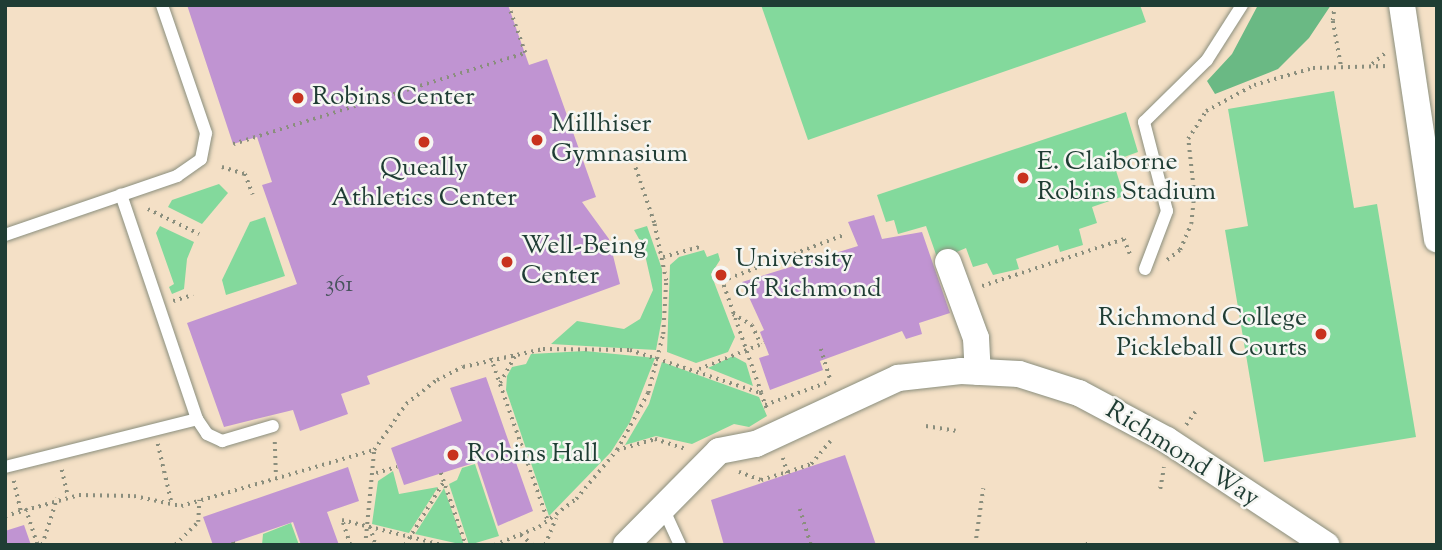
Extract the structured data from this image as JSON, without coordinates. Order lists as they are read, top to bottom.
{
  "streets": {
    "street": ["Richmond Way"]
  },
  "places": [
    "Robins Center",
    "Millhiser Gymnasium",
    "Queally Athletics Center",
    "E. Claiborne Robins Stadium",
    "Well-Being Center",
    "University of Richmond",
    "Richmond College Pickleball Courts",
    "Robins Hall"
  ],
  "house_numbers": ["361"]
}
